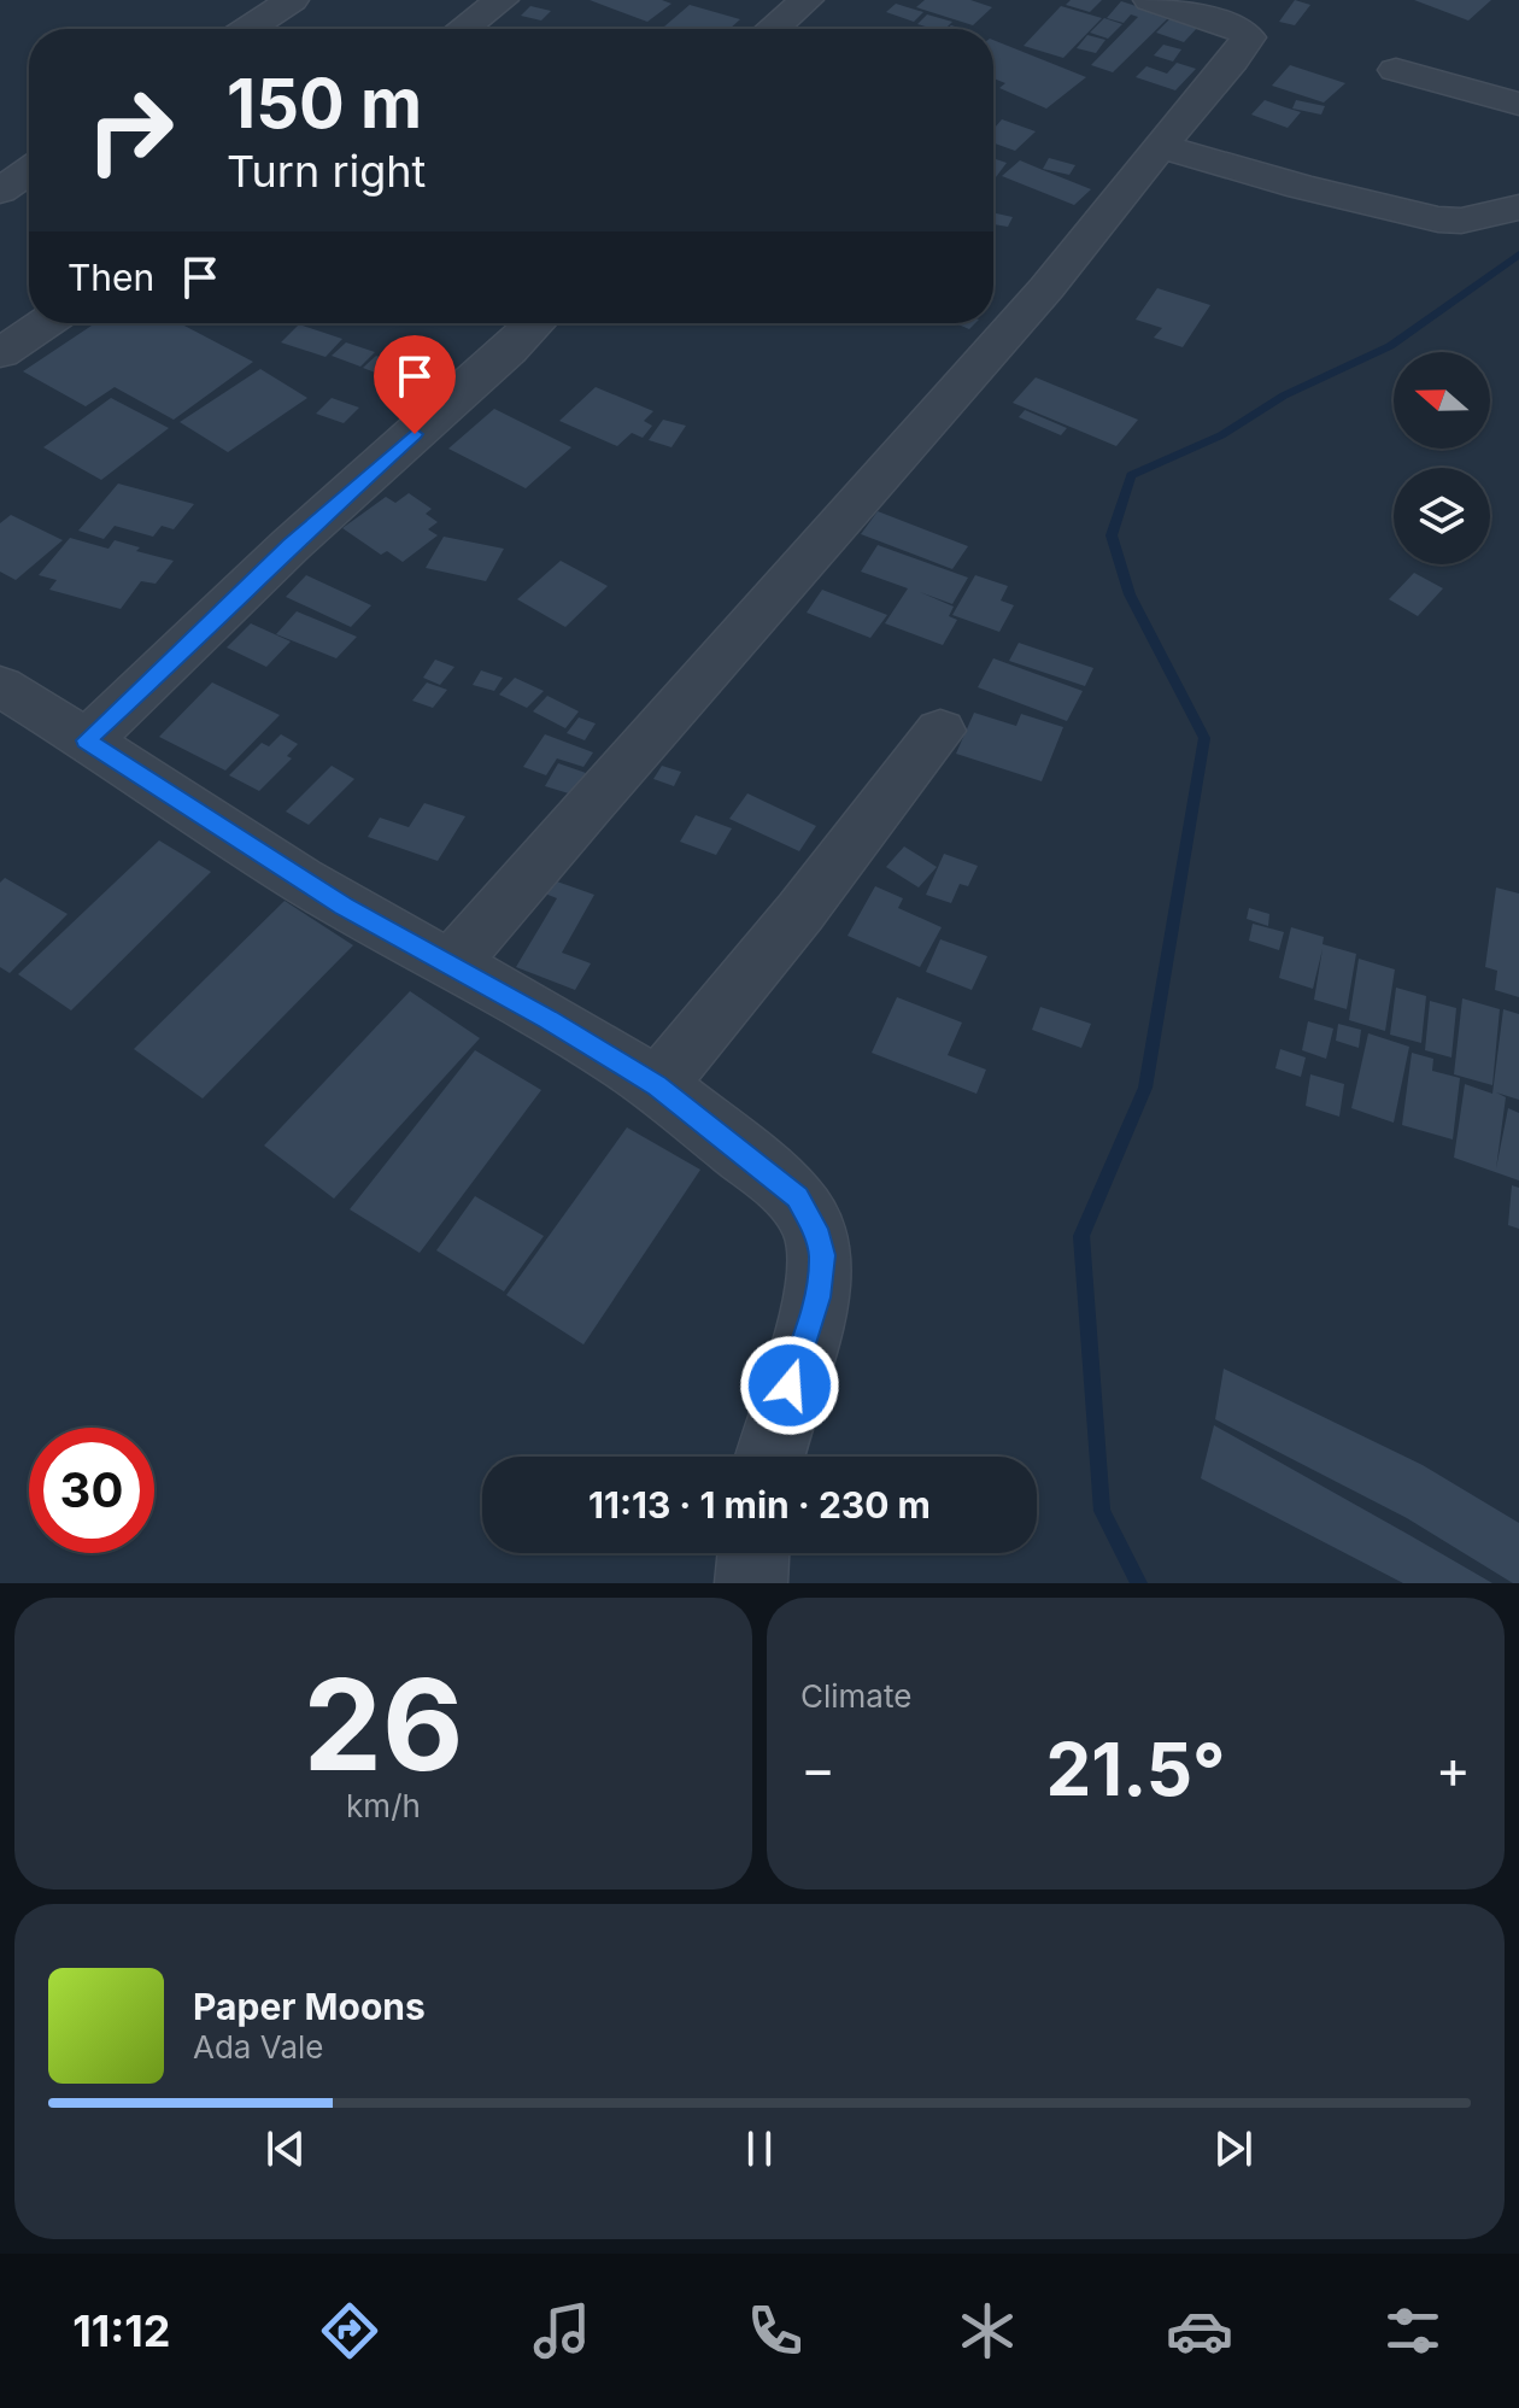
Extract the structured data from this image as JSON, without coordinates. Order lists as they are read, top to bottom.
{
  "north": "left",
  "page": {
    "turn": ["150 m", "Turn right"],
    "then": "Then",
    "limit": "30",
    "trip": "11:13 · 1 min · 230 m",
    "tile": [
      ["26", "km/h"],
      "Climate"
    ],
    "heat": ["−", "21.5°", "+"],
    "song": ["Paper Moons", "Ada Vale"],
    "tabs": "11:12"
  }
}
